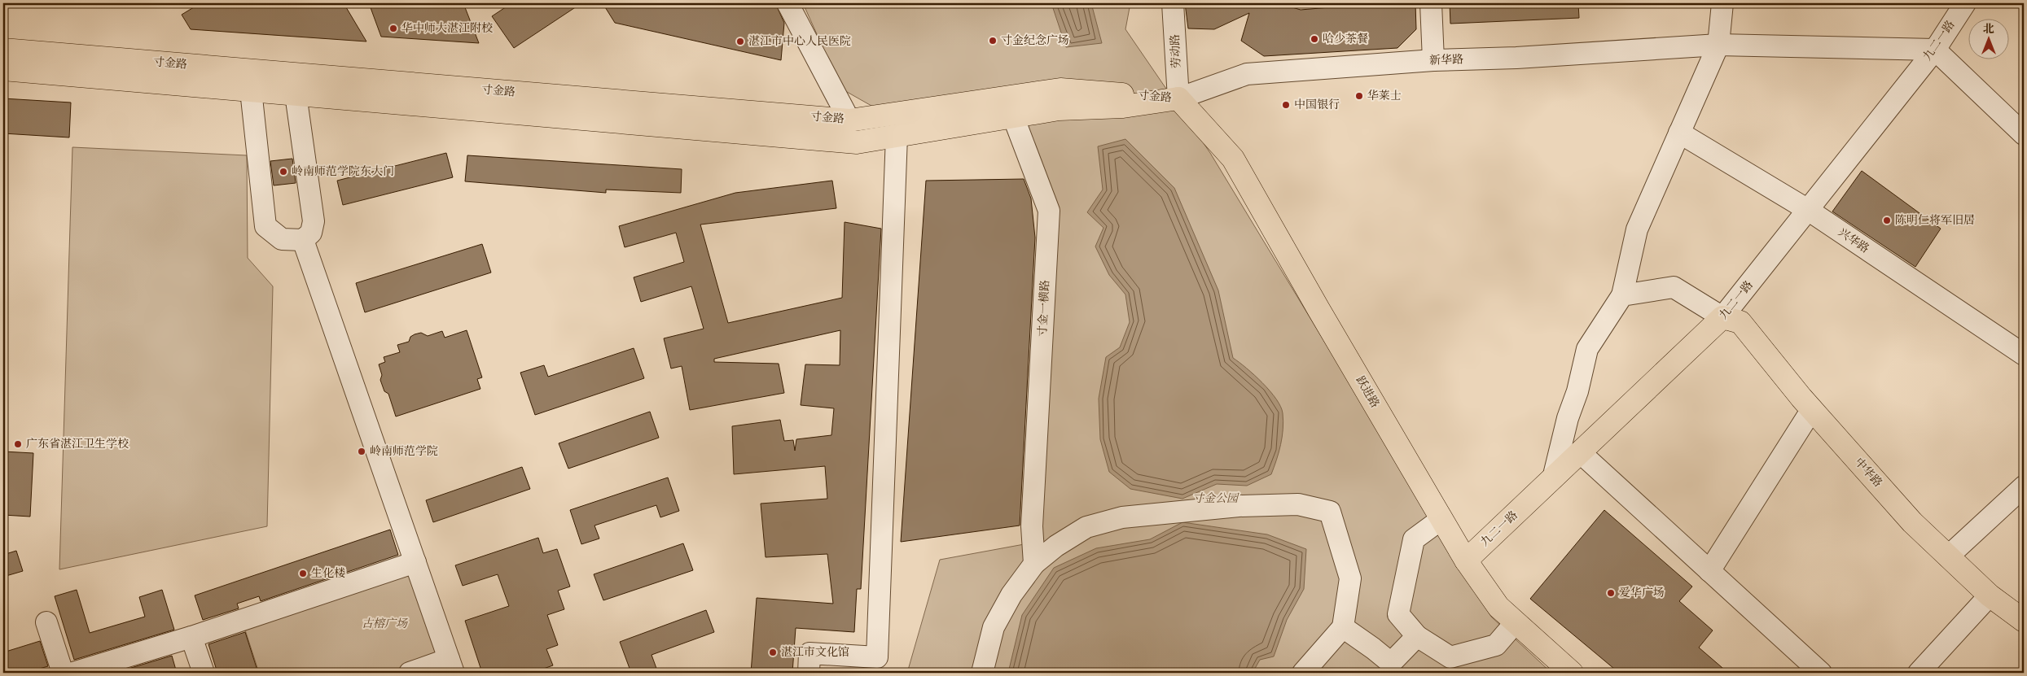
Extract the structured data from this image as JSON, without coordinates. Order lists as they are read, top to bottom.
{
  "streets": {
    "main road": [
      "九二一路",
      "寸金路",
      "跃进路",
      "中华路"
    ],
    "street": [
      "劳动路",
      "新华路",
      "兴华路",
      "寸金一横路"
    ]
  },
  "crossings": [
    ["九二一路", "新华路"],
    ["九二一路", "兴华路"],
    ["九二一路", "跃进路"],
    ["九二一路", "中华路"],
    ["劳动路", "新华路"],
    ["劳动路", "寸金路"],
    ["劳动路", "跃进路"],
    ["新华路", "寸金路"],
    ["新华路", "跃进路"],
    ["寸金路", "寸金一横路"],
    ["寸金路", "跃进路"]
  ],
  "parks": ["寸金公园", "古榕广场"],
  "places": [
    "华中师大湛江附校",
    "哈少茶餐",
    "寸金纪念广场",
    "湛江市中心人民医院",
    "华莱士",
    "中国银行",
    "岭南师范学院东大门",
    "陈明仁将军旧居",
    "广东省湛江卫生学校",
    "岭南师范学院",
    "生化楼",
    "爱华广场",
    "湛江市文化馆"
  ],
  "north": "top"
}
